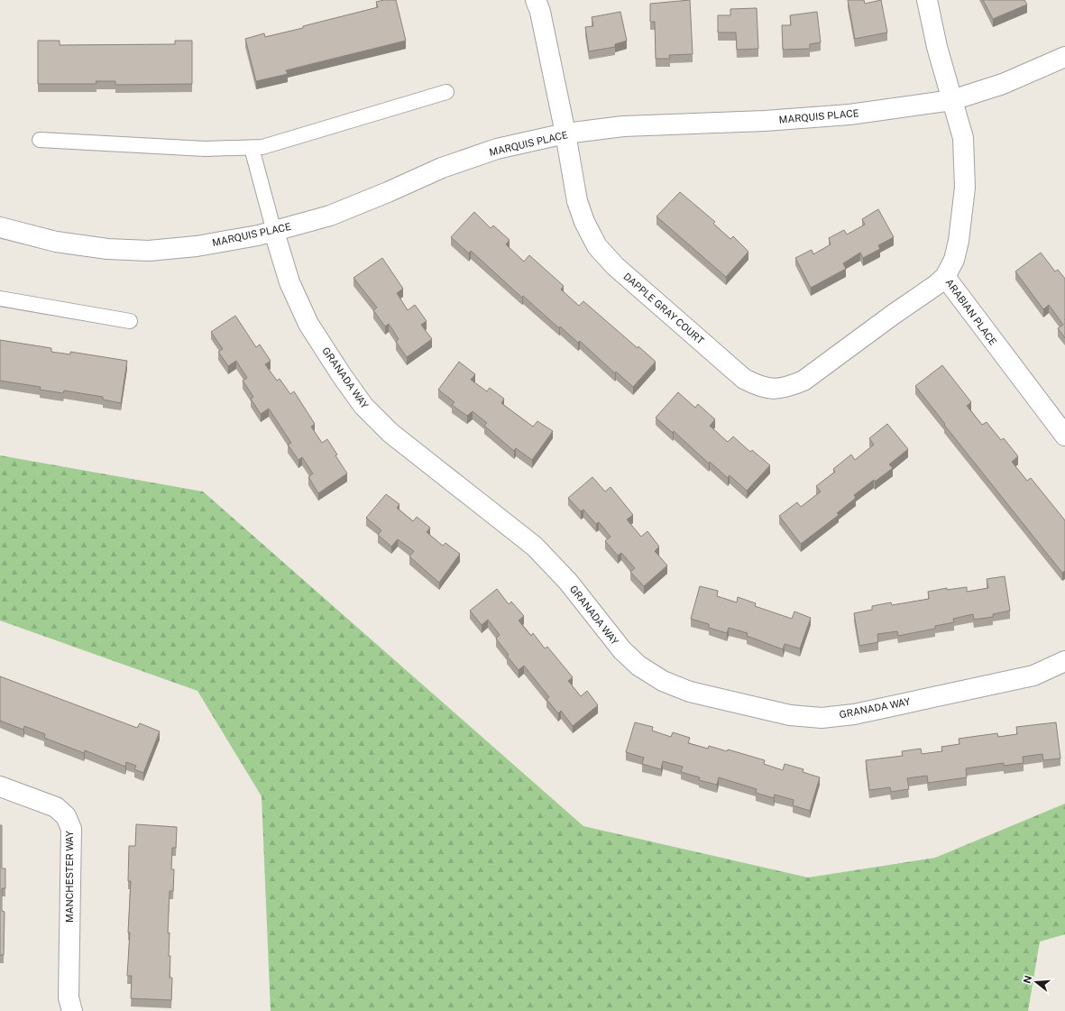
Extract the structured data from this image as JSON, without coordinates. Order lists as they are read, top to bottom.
{
  "streets": {
    "street": [
      "MARQUIS PLACE",
      "DAPPLE GRAY COURT",
      "ARABIAN PLACE",
      "GRANADA WAY",
      "MANCHESTER WAY"
    ]
  },
  "crossings": [
    ["MARQUIS PLACE", "DAPPLE GRAY COURT"],
    ["MARQUIS PLACE", "ARABIAN PLACE"],
    ["MARQUIS PLACE", "GRANADA WAY"],
    ["DAPPLE GRAY COURT", "ARABIAN PLACE"]
  ],
  "north": "left"
}
